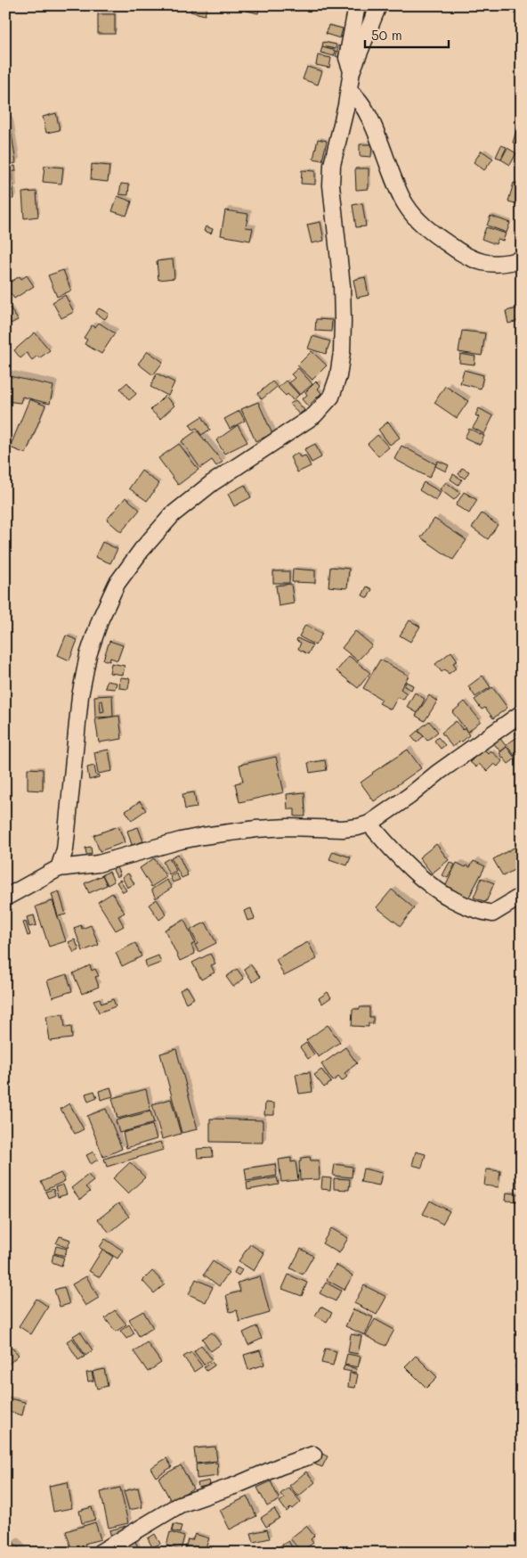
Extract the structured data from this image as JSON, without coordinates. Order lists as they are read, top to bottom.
{
  "scale_bar": "50 m"
}
